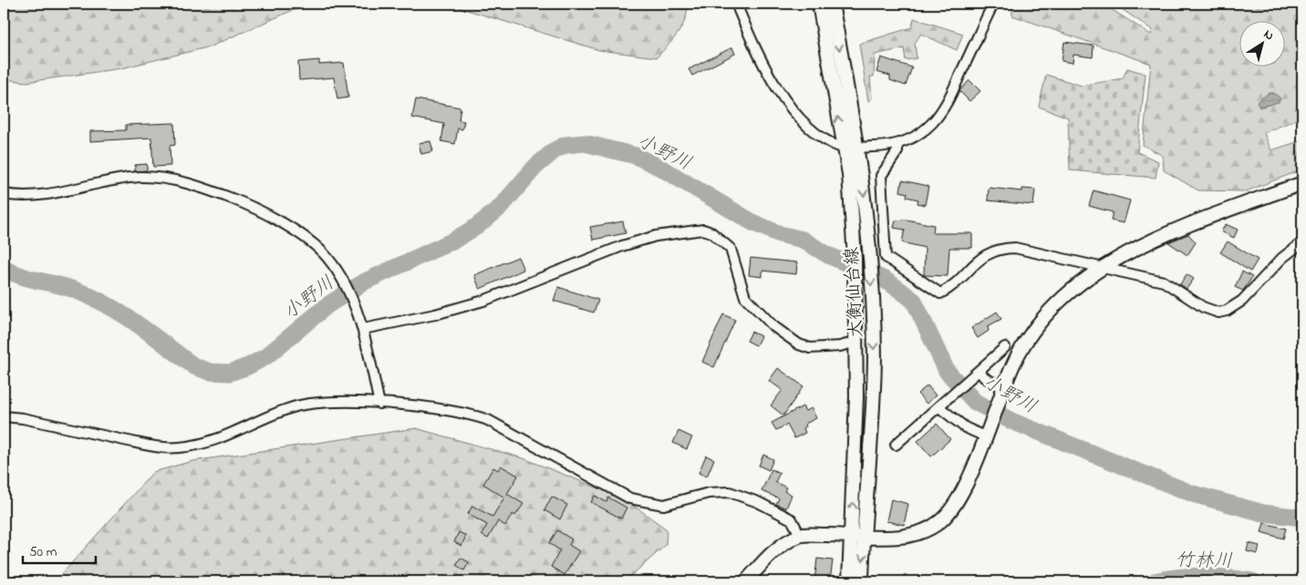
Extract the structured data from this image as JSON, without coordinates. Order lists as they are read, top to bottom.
{
  "streets": {
    "main road": ["大衡仙台線"]
  },
  "water": ["小野川", "竹林川"],
  "scale_bar": "50 m",
  "north": "top right"
}
